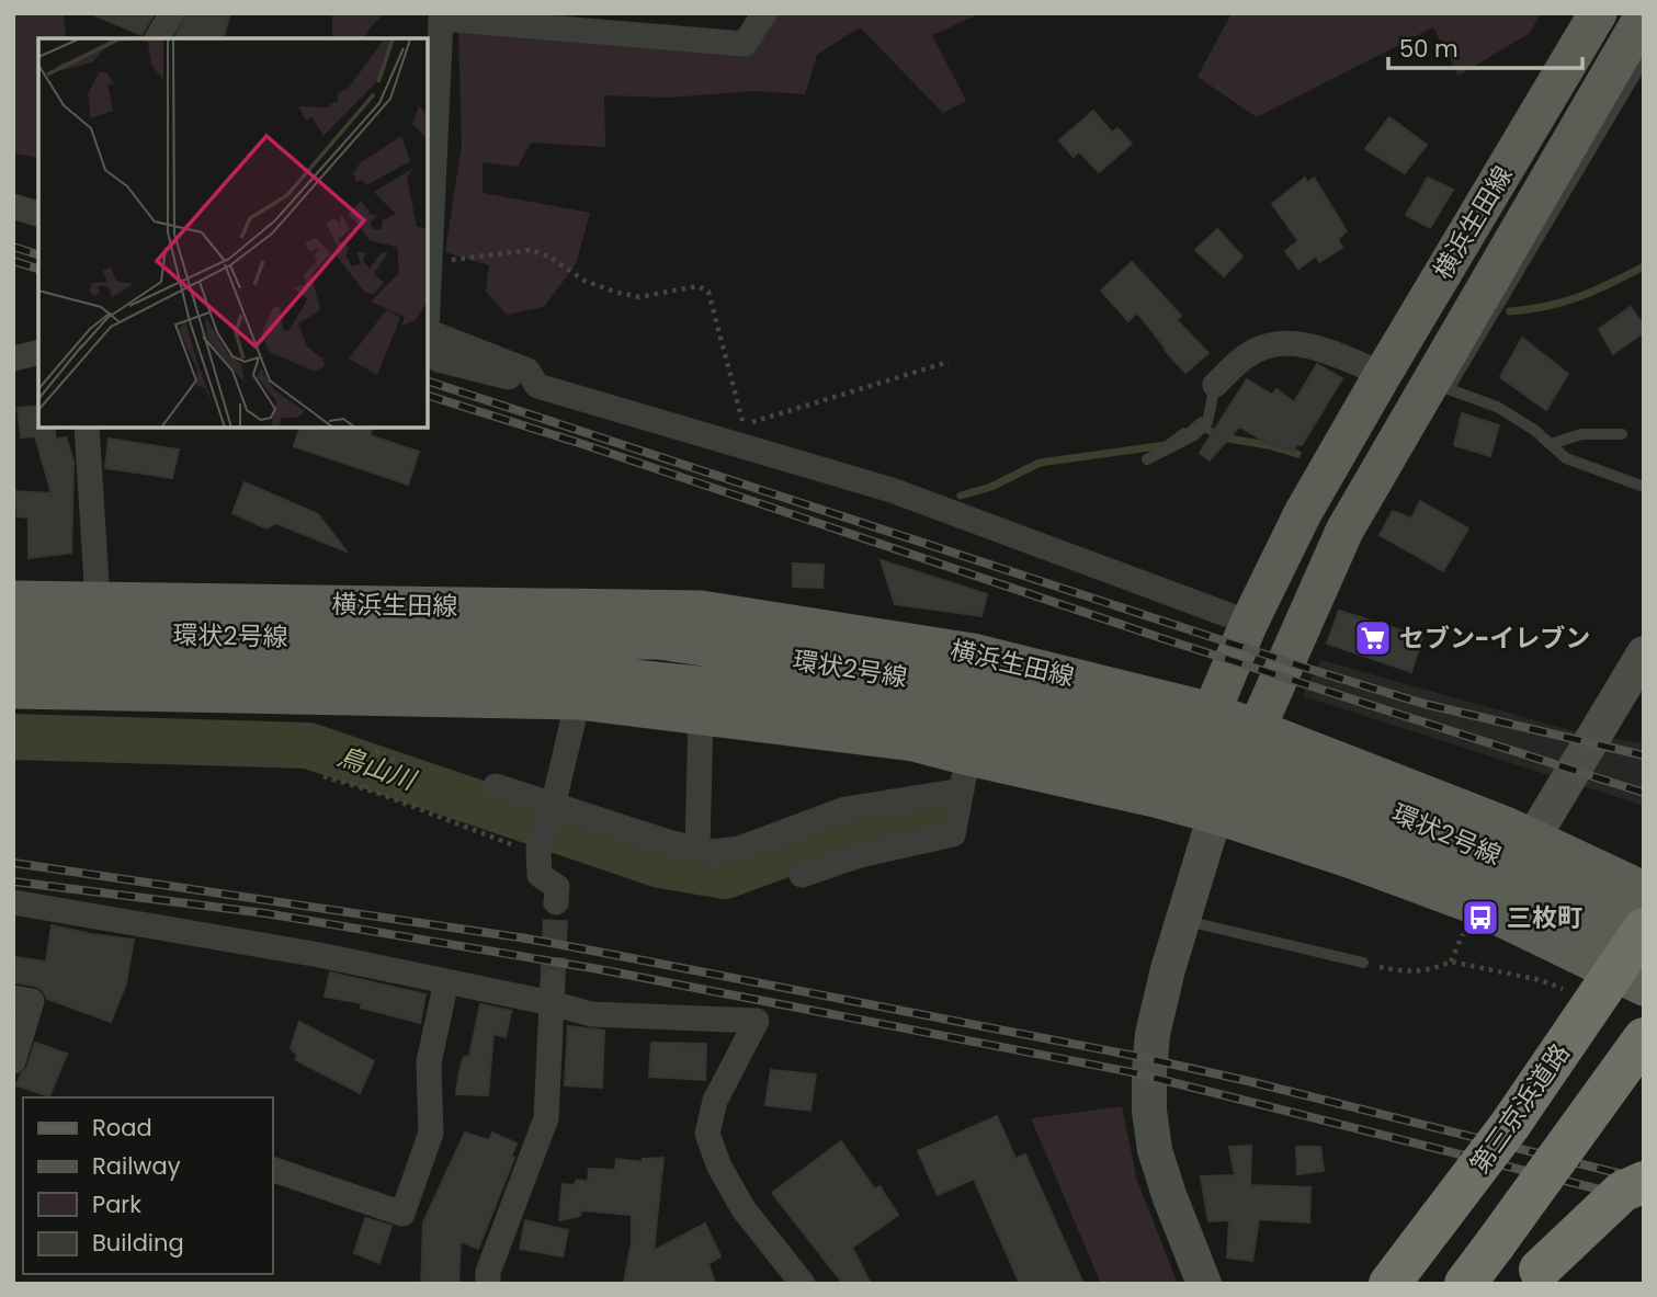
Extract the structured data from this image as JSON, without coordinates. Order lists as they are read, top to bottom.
{
  "streets": {
    "highway": ["第三京浜道路"],
    "main road": ["横浜生田線", "環状2号線"]
  },
  "crossings": [
    ["環状2号線", "第三京浜道路"]
  ],
  "water": ["鳥山川"],
  "places": {
    "supermarket": ["セブン-イレブン"],
    "bus stop": ["三枚町"]
  },
  "legend": [
    "Road",
    "Railway",
    "Park",
    "Building"
  ],
  "scale_bar": "50 m"
}
